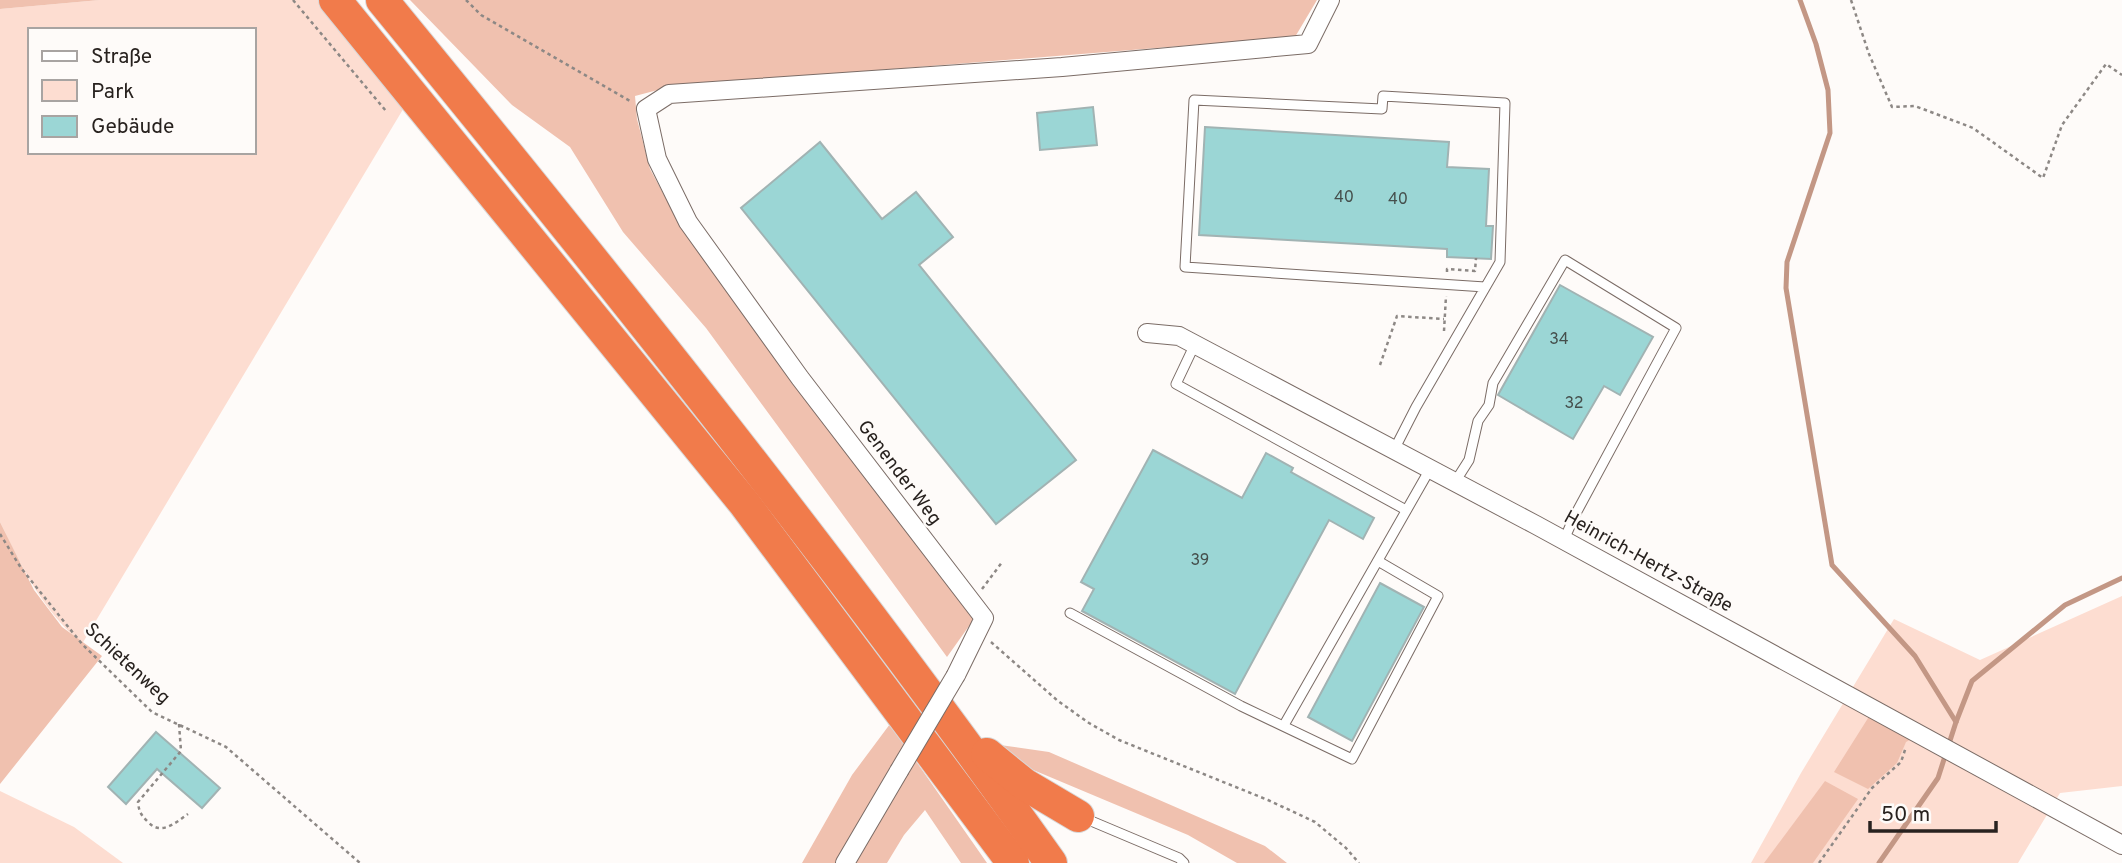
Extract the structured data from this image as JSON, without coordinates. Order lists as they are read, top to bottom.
{
  "streets": {
    "street": ["Genender Weg", "Heinrich-Hertz-Straße"],
    "path": ["Schietenweg"]
  },
  "house_numbers": [
    "40",
    "40",
    "34",
    "32",
    "39"
  ],
  "legend": ["Straße", "Park", "Gebäude"],
  "scale_bar": "50 m"
}
